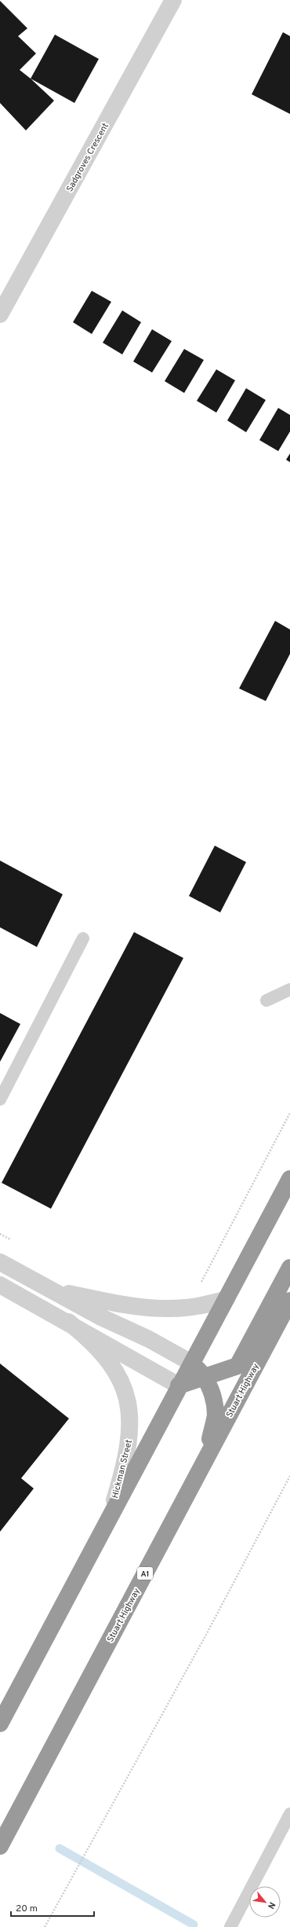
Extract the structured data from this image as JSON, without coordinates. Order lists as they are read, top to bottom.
{
  "streets": {
    "highway": ["Stuart Highway", "A1"],
    "street": ["Sadgroves Crescent", "Hickman Street"]
  },
  "scale_bar": "20 m",
  "north": "bottom right"
}
